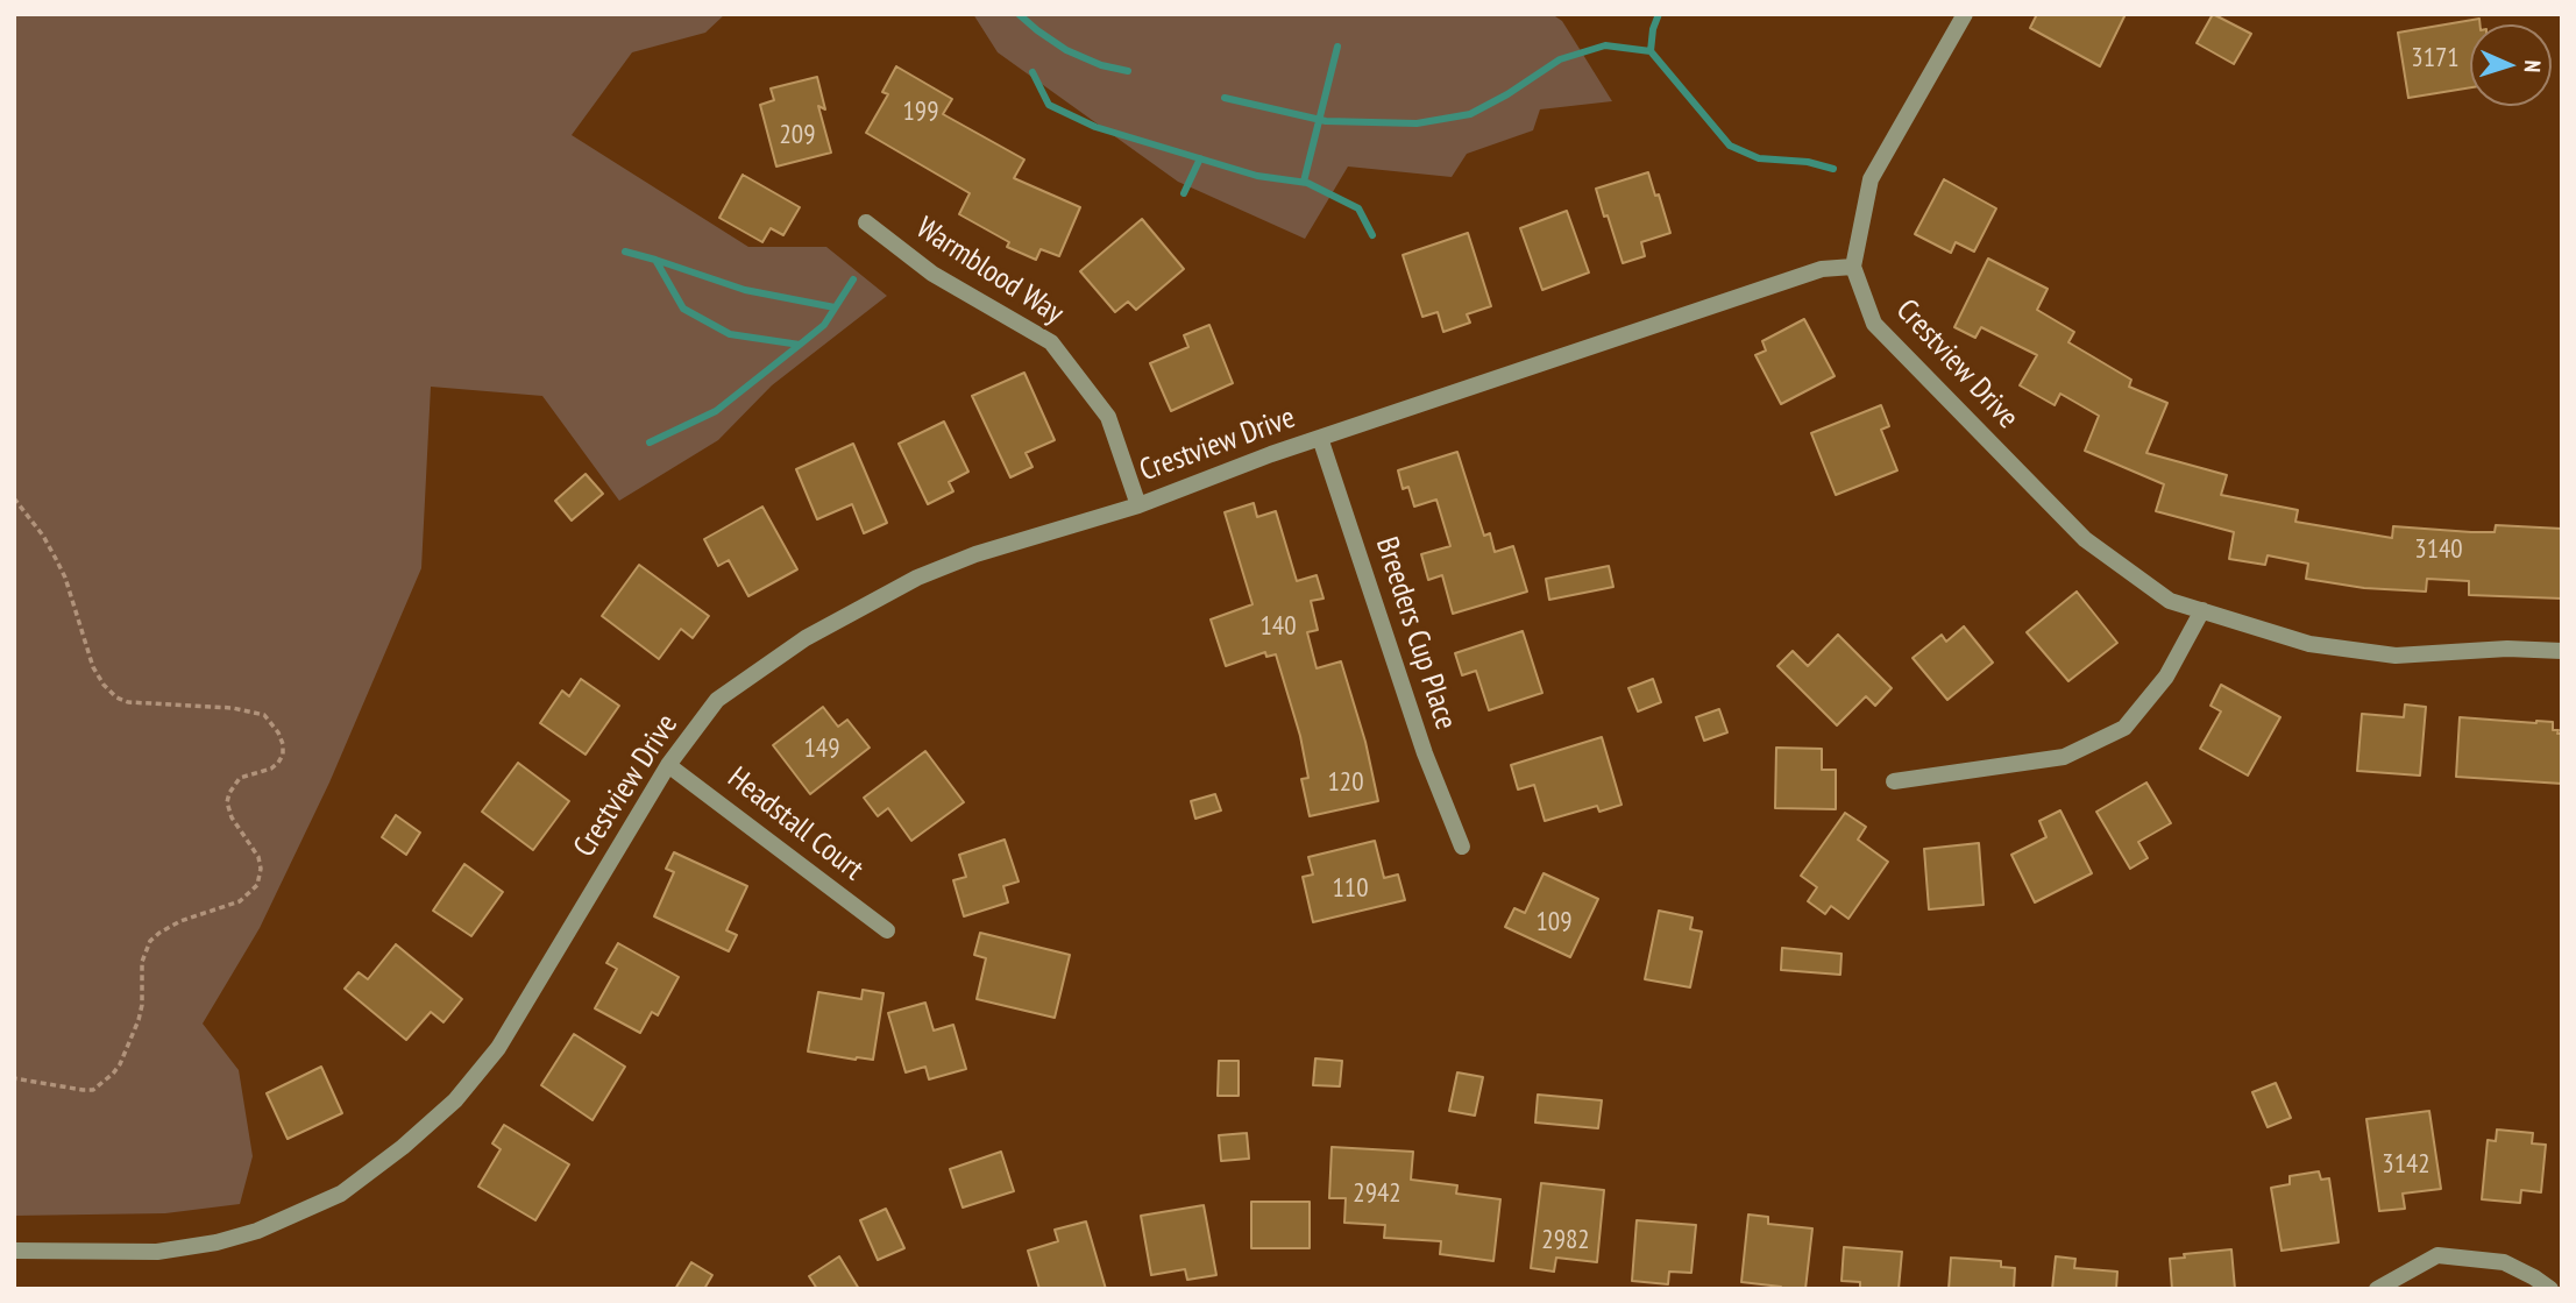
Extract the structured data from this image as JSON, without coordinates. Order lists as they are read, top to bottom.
{
  "streets": {
    "street": [
      "Warmblood Way",
      "Crestview Drive",
      "Breeders Cup Place",
      "Headstall Court"
    ]
  },
  "crossings": [
    ["Warmblood Way", "Crestview Drive"],
    ["Crestview Drive", "Breeders Cup Place"],
    ["Crestview Drive", "Headstall Court"]
  ],
  "house_numbers": [
    "3171",
    "199",
    "209",
    "3140",
    "140",
    "149",
    "120",
    "110",
    "109",
    "3142",
    "2942",
    "2982"
  ],
  "north": "right"
}
